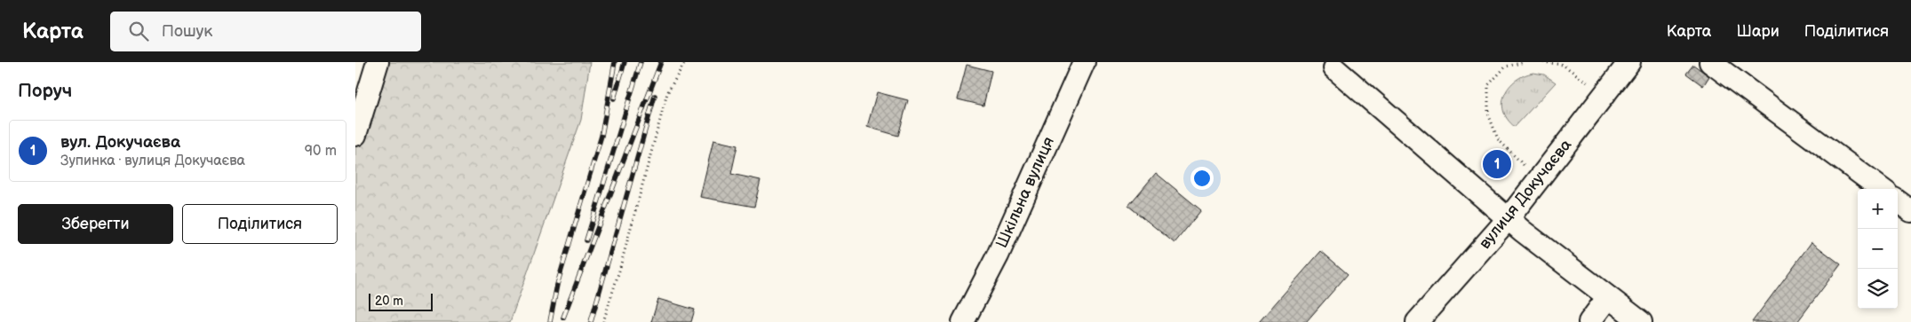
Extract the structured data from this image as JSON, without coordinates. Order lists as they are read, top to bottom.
{
  "streets": {
    "street": ["Шкільна вулиця", "вулиця Докучаєва"]
  },
  "scale_bar": "20 m",
  "page": {
    "header": "Карта",
    "search": "Пошук",
    "nav": ["Карта", "Шари", "Поділитися"],
    "heading": "Поруч",
    "list": [
      {
        "mark": "1",
        "name": "вул. Докучаєва",
        "note": "Зупинка · вулиця Докучаєва",
        "value": "90 m"
      }
    ],
    "pins": "1",
    "map_buttons": ["+", "−"],
    "buttons": ["Зберегти", "Поділитися"],
    "scale": "20 m"
  }
}
